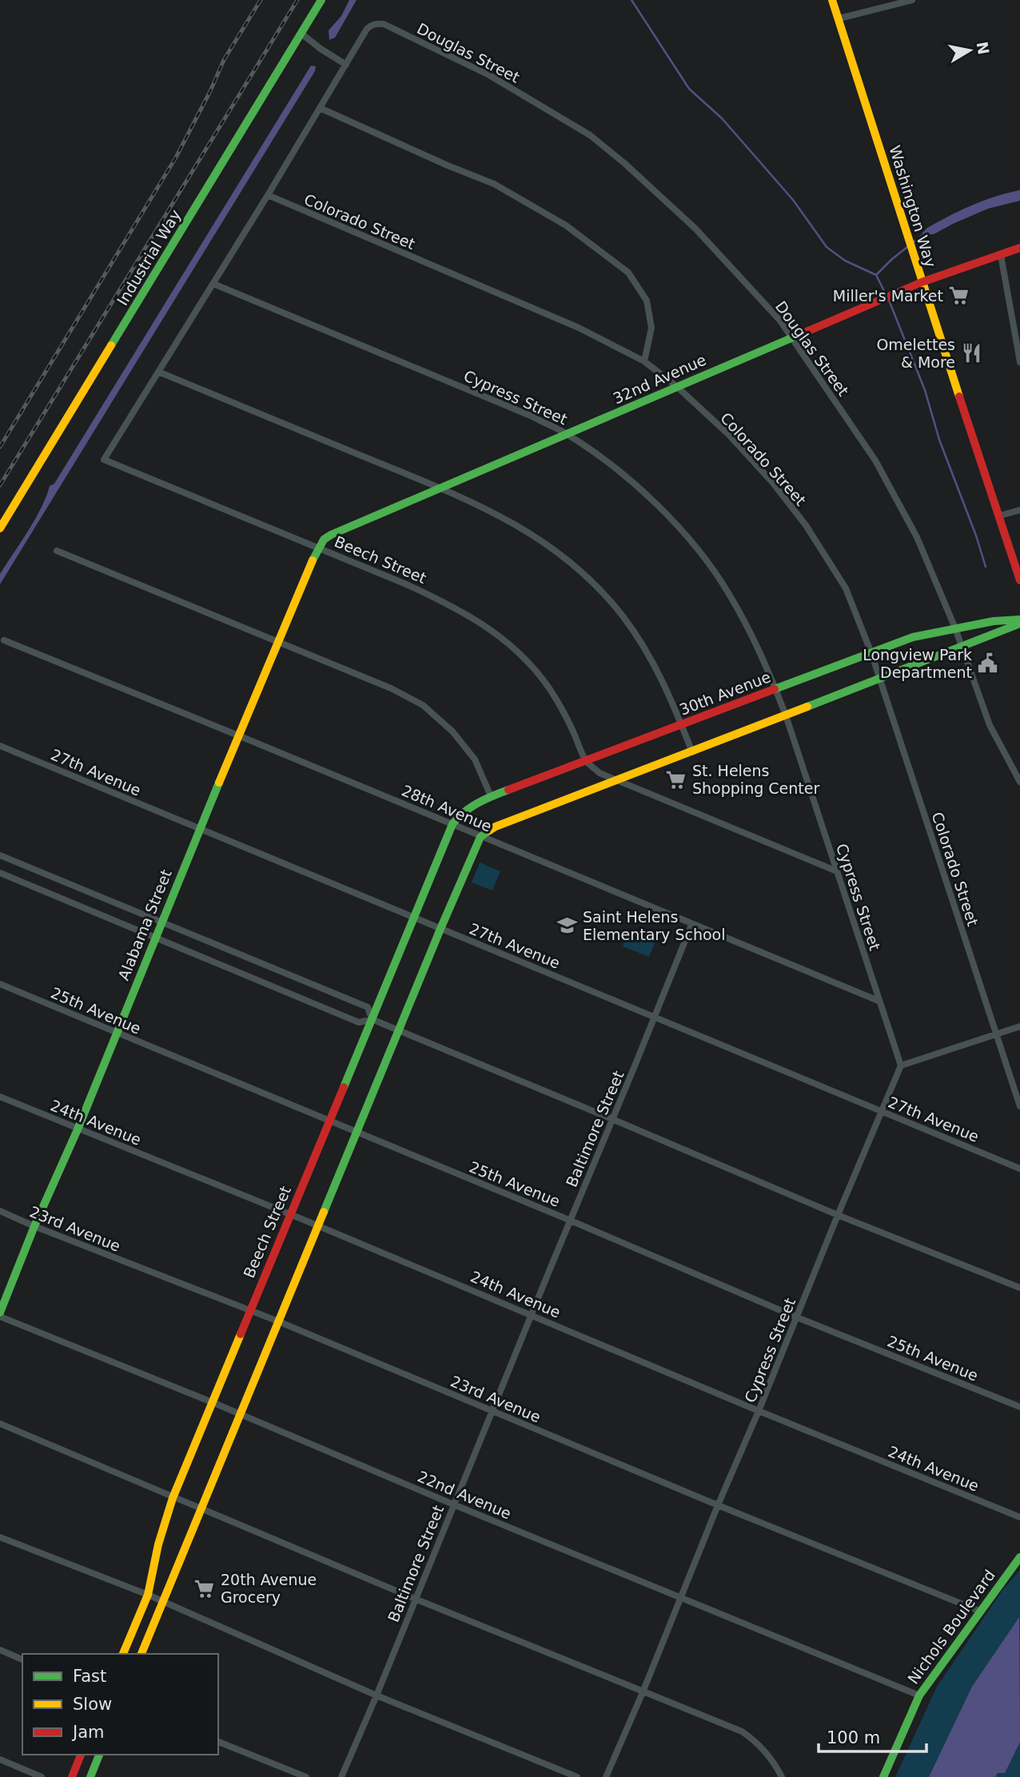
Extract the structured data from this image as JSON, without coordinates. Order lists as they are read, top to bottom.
{
  "streets": {
    "street": [
      "Douglas Street",
      "Washington Way",
      "Colorado Street",
      "Industrial Way",
      "32nd Avenue",
      "Cypress Street",
      "Beech Street",
      "30th Avenue",
      "27th Avenue",
      "28th Avenue",
      "Alabama Street",
      "25th Avenue",
      "24th Avenue",
      "Baltimore Street",
      "23rd Avenue",
      "22nd Avenue",
      "Nichols Boulevard"
    ]
  },
  "crossings": [
    ["Douglas Street", "32nd Avenue"],
    ["Douglas Street", "30th Avenue"],
    ["Washington Way", "32nd Avenue"],
    ["Colorado Street", "32nd Avenue"],
    ["Colorado Street", "30th Avenue"],
    ["32nd Avenue", "Cypress Street"],
    ["32nd Avenue", "Beech Street"],
    ["32nd Avenue", "Alabama Street"],
    ["Cypress Street", "30th Avenue"],
    ["Cypress Street", "27th Avenue"],
    ["Cypress Street", "28th Avenue"],
    ["Cypress Street", "25th Avenue"],
    ["Cypress Street", "24th Avenue"],
    ["Cypress Street", "23rd Avenue"],
    ["Cypress Street", "22nd Avenue"],
    ["Beech Street", "30th Avenue"],
    ["Beech Street", "27th Avenue"],
    ["Beech Street", "28th Avenue"],
    ["Beech Street", "Alabama Street"],
    ["Beech Street", "25th Avenue"],
    ["Beech Street", "24th Avenue"],
    ["Beech Street", "23rd Avenue"],
    ["Beech Street", "22nd Avenue"],
    ["30th Avenue", "28th Avenue"],
    ["27th Avenue", "Alabama Street"],
    ["27th Avenue", "Baltimore Street"],
    ["28th Avenue", "Alabama Street"],
    ["28th Avenue", "Baltimore Street"],
    ["Alabama Street", "25th Avenue"],
    ["Alabama Street", "24th Avenue"],
    ["Alabama Street", "23rd Avenue"],
    ["Alabama Street", "22nd Avenue"],
    ["25th Avenue", "Baltimore Street"],
    ["24th Avenue", "Baltimore Street"],
    ["Baltimore Street", "23rd Avenue"],
    ["Baltimore Street", "22nd Avenue"],
    ["23rd Avenue", "Nichols Boulevard"],
    ["22nd Avenue", "Nichols Boulevard"]
  ],
  "places": {
    "supermarket": ["Miller's Market", "St. Helens Shopping Center", "20th Avenue Grocery"],
    "restaurant": ["Omelettes & More"],
    "public building": ["Longview Park Department"],
    "school or university": ["Saint Helens Elementary School"]
  },
  "legend": ["Fast", "Slow", "Jam"],
  "scale_bar": "100 m",
  "north": "right"
}
